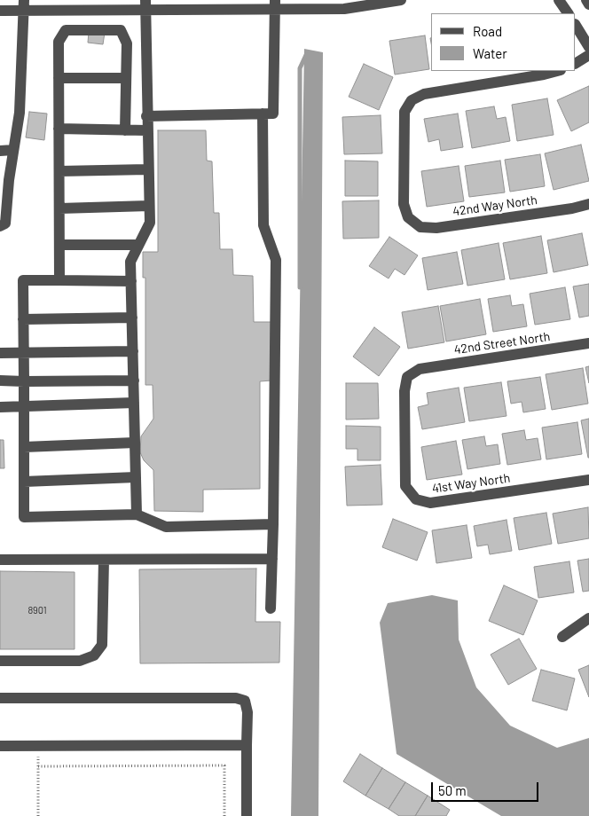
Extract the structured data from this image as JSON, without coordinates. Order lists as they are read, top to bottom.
{
  "streets": {
    "street": ["42nd Way North", "42nd Street North", "41st Way North"]
  },
  "crossings": [
    ["42nd Street North", "41st Way North"]
  ],
  "house_numbers": ["8901"],
  "legend": ["Road", "Water"],
  "scale_bar": "50 m"
}
